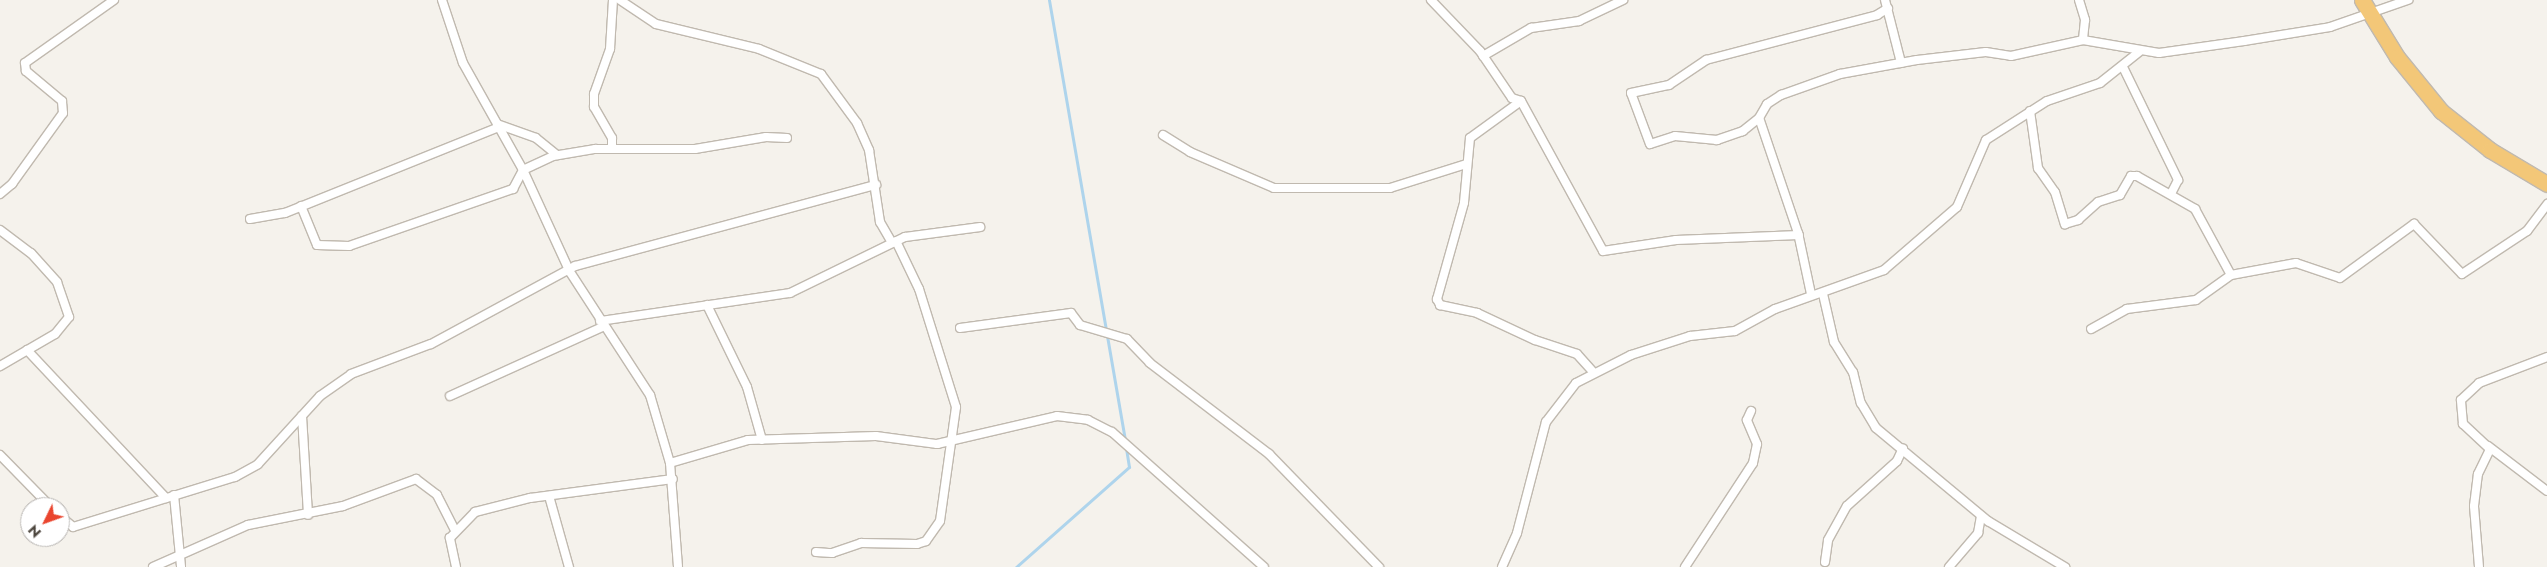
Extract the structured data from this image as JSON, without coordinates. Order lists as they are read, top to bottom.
{
  "north": "bottom left"
}
